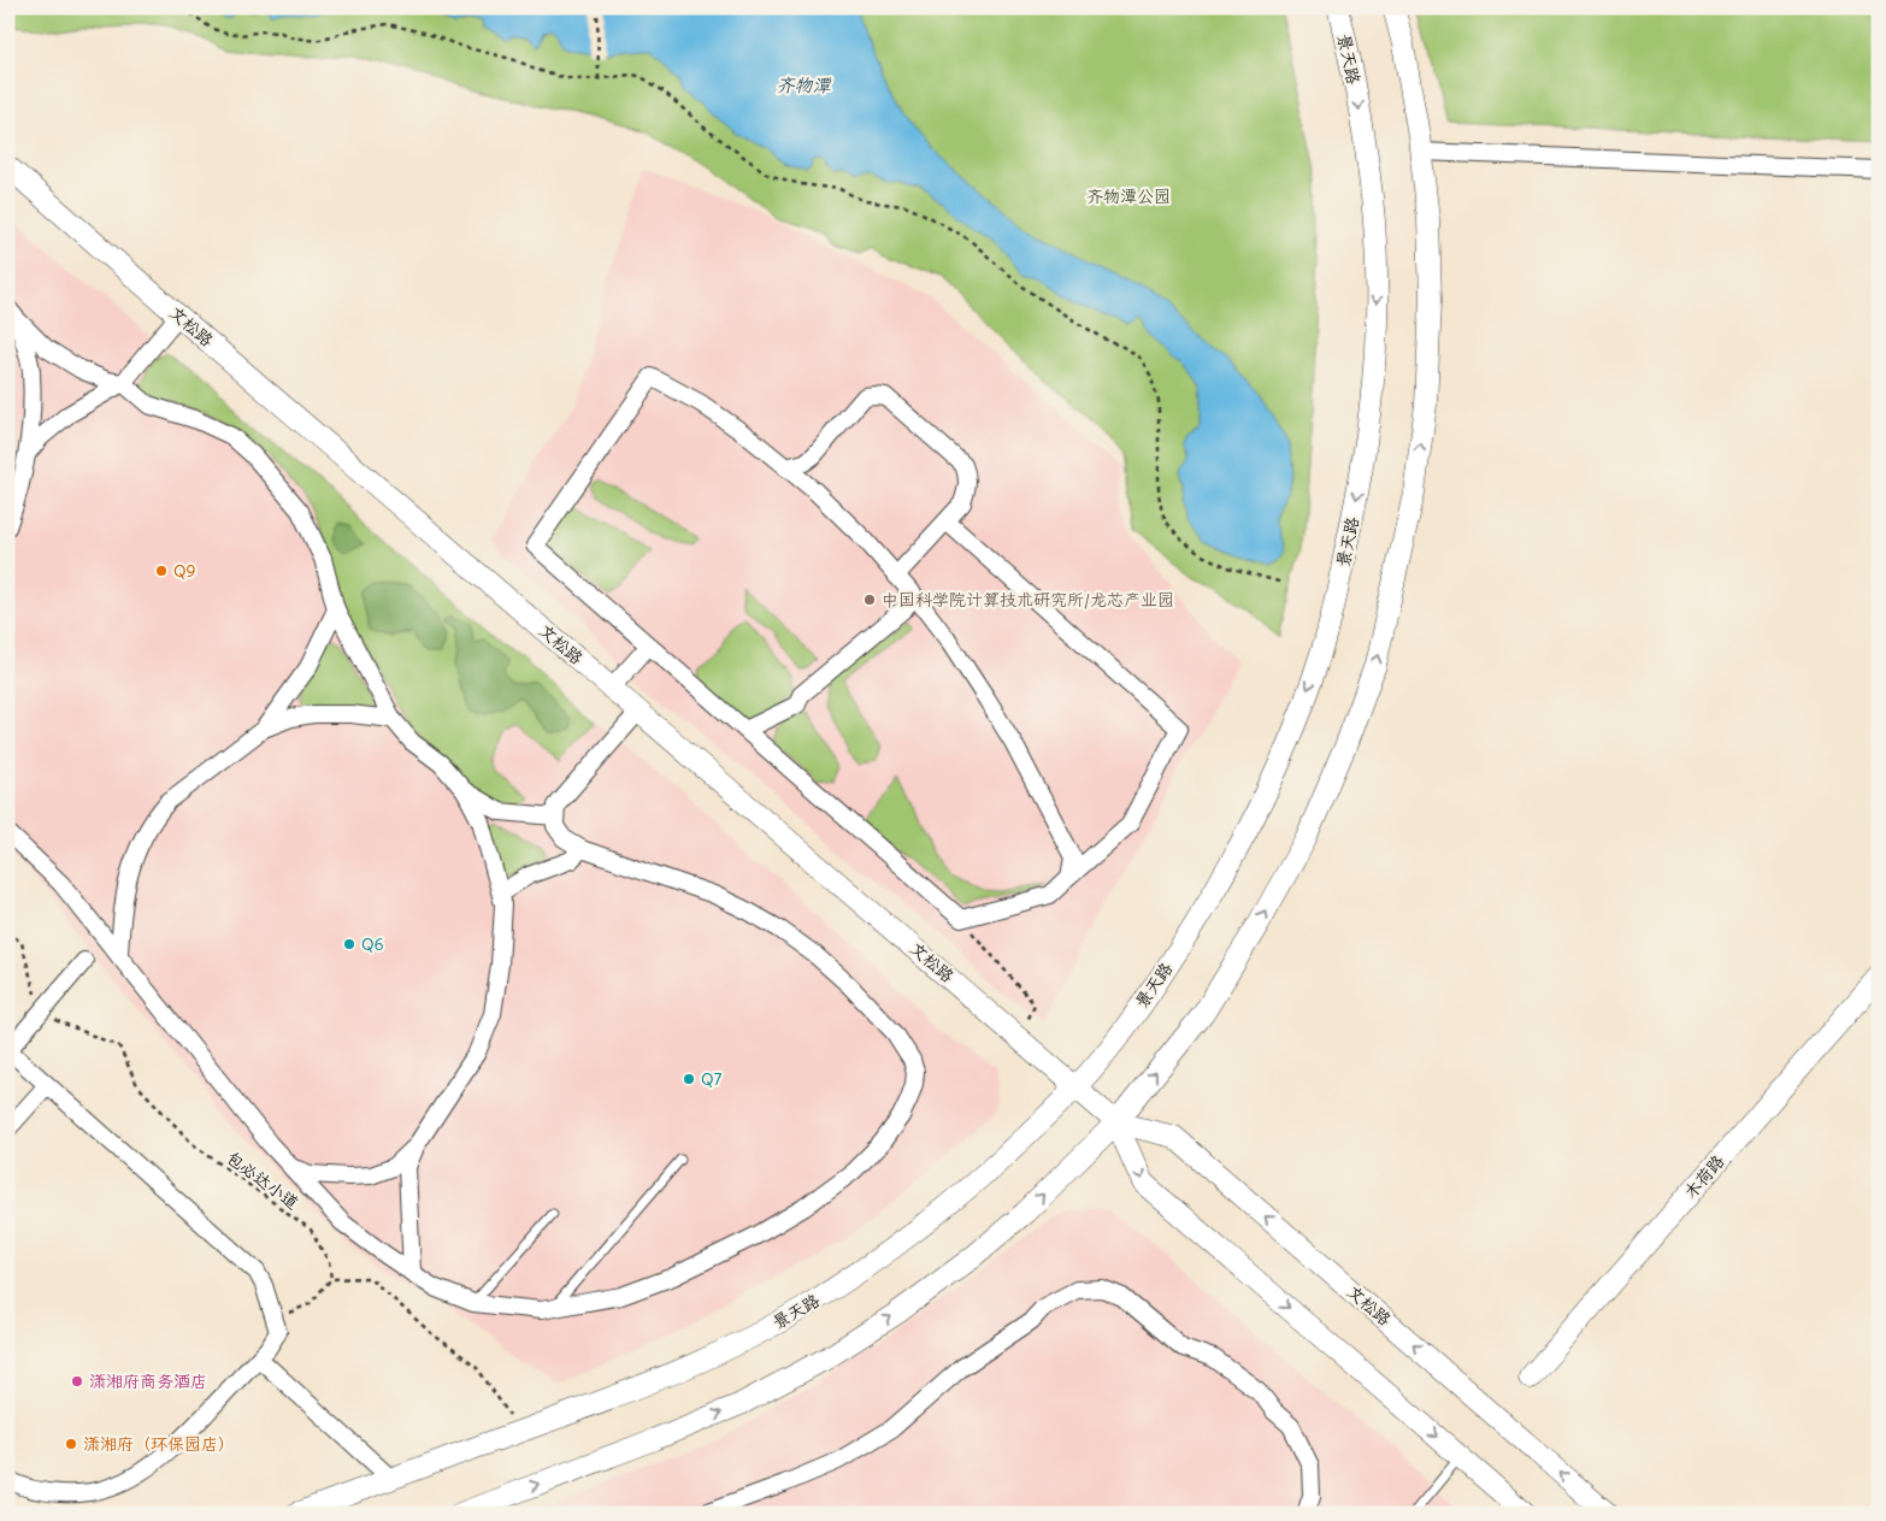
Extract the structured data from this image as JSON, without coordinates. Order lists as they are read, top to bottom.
{
  "streets": {
    "street": ["景天路", "文松路", "木荷路"],
    "path": ["包必达小道"]
  },
  "crossings": [
    ["景天路", "文松路"]
  ],
  "water": ["齐物潭"],
  "parks": ["齐物潭公园"],
  "places": [
    "Q9",
    "中国科学院计算技术研究所/龙芯产业园",
    "Q6",
    "Q7",
    "潇湘府商务酒店",
    "潇湘府（环保园店）"
  ]
}
